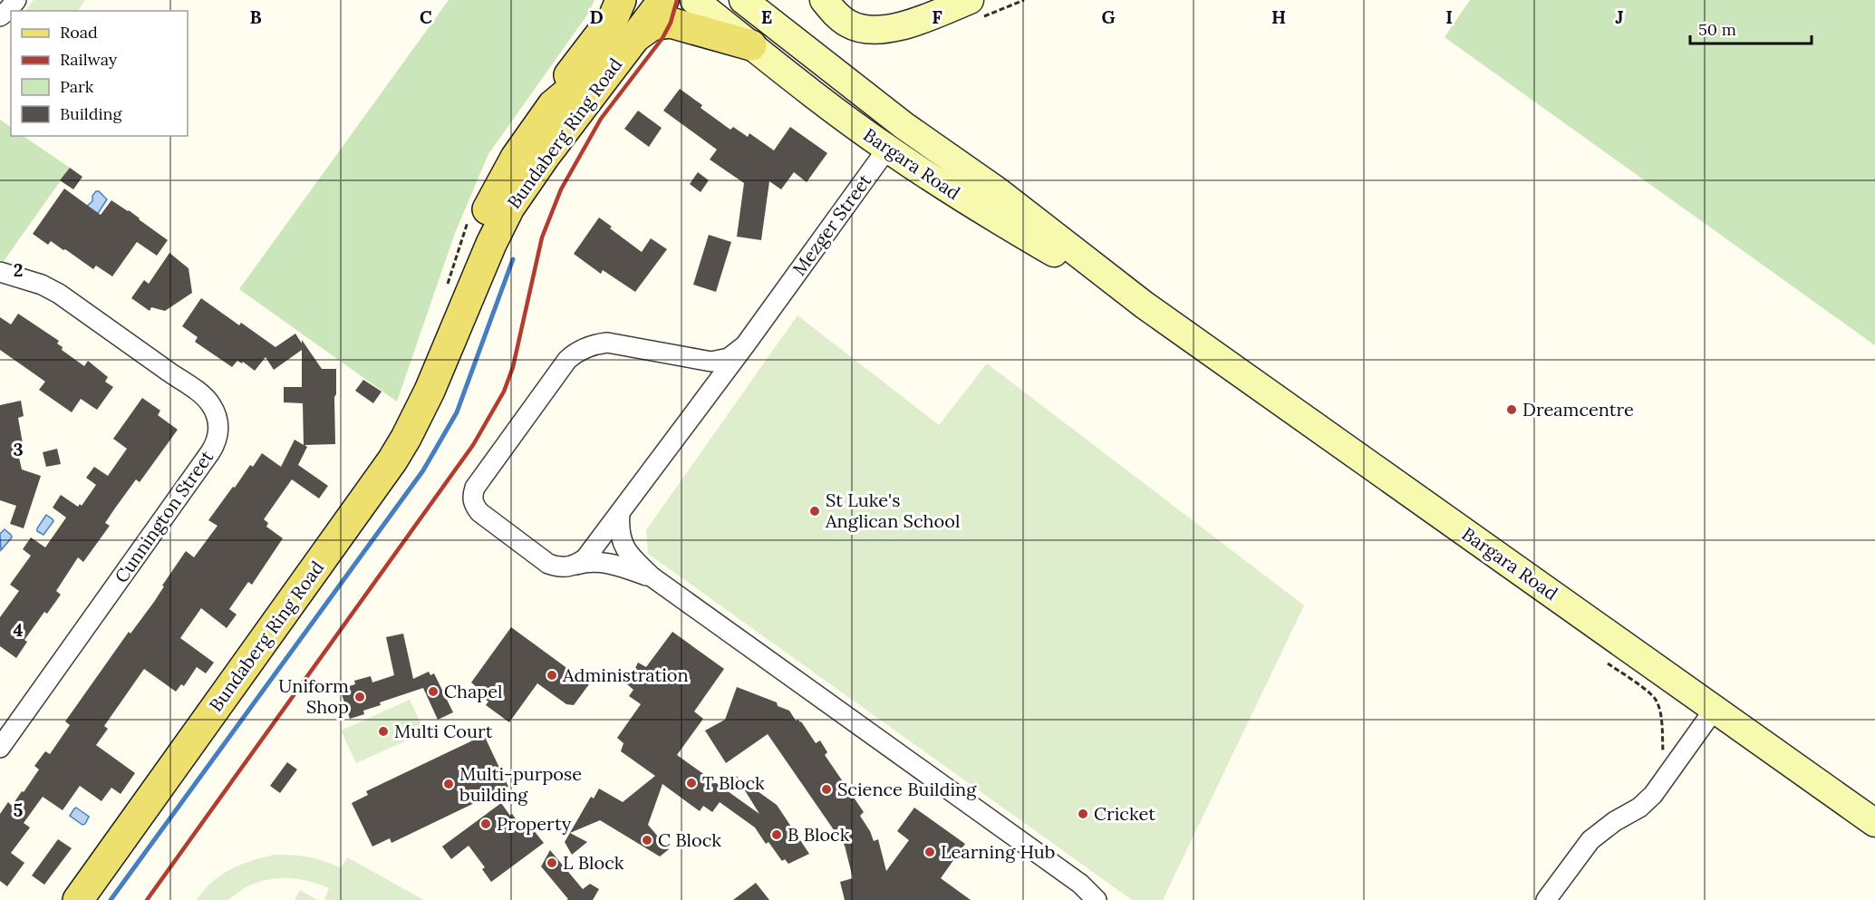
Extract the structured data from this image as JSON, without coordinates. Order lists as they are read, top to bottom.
{
  "streets": {
    "main road": ["Bundaberg Ring Road", "Bargara Road"],
    "street": ["Mezger Street", "Cunnington Street"]
  },
  "crossings": [
    ["Bargara Road", "Mezger Street"]
  ],
  "places": [
    "Dreamcentre",
    "St Luke's Anglican School",
    "Administration",
    "Chapel",
    "Uniform Shop",
    "Multi Court",
    "T Block",
    "Multi-purpose building",
    "Science Building",
    "Cricket",
    "Property",
    "B Block",
    "C Block",
    "Learning Hub",
    "L Block"
  ],
  "legend": [
    "Road",
    "Railway",
    "Park",
    "Building"
  ],
  "scale_bar": "50 m",
  "grid": {
    "columns": [
      "B",
      "C",
      "D",
      "E",
      "F",
      "G",
      "H",
      "I",
      "J"
    ],
    "rows": [
      "2",
      "3",
      "4",
      "5"
    ]
  }
}
